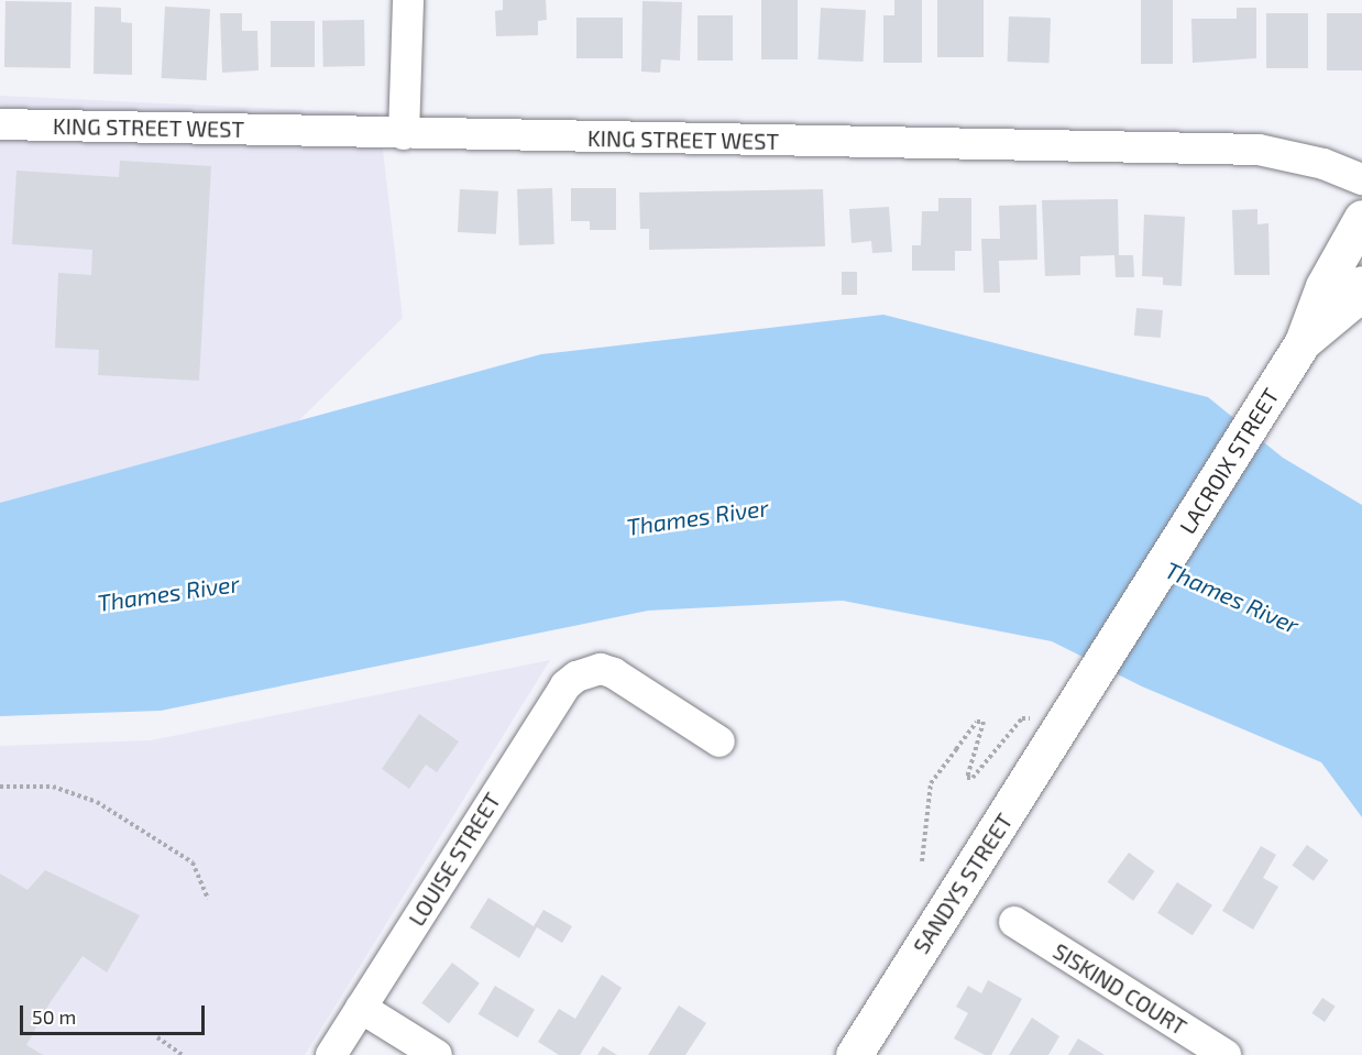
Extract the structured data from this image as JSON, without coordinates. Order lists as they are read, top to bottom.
{
  "streets": {
    "main road": ["LACROIX STREET", "SANDYS STREET"],
    "street": ["KING STREET WEST", "LOUISE STREET", "SISKIND COURT"]
  },
  "crossings": [
    ["LACROIX STREET", "SANDYS STREET"]
  ],
  "water": ["Thames River"],
  "scale_bar": "50 m"
}
